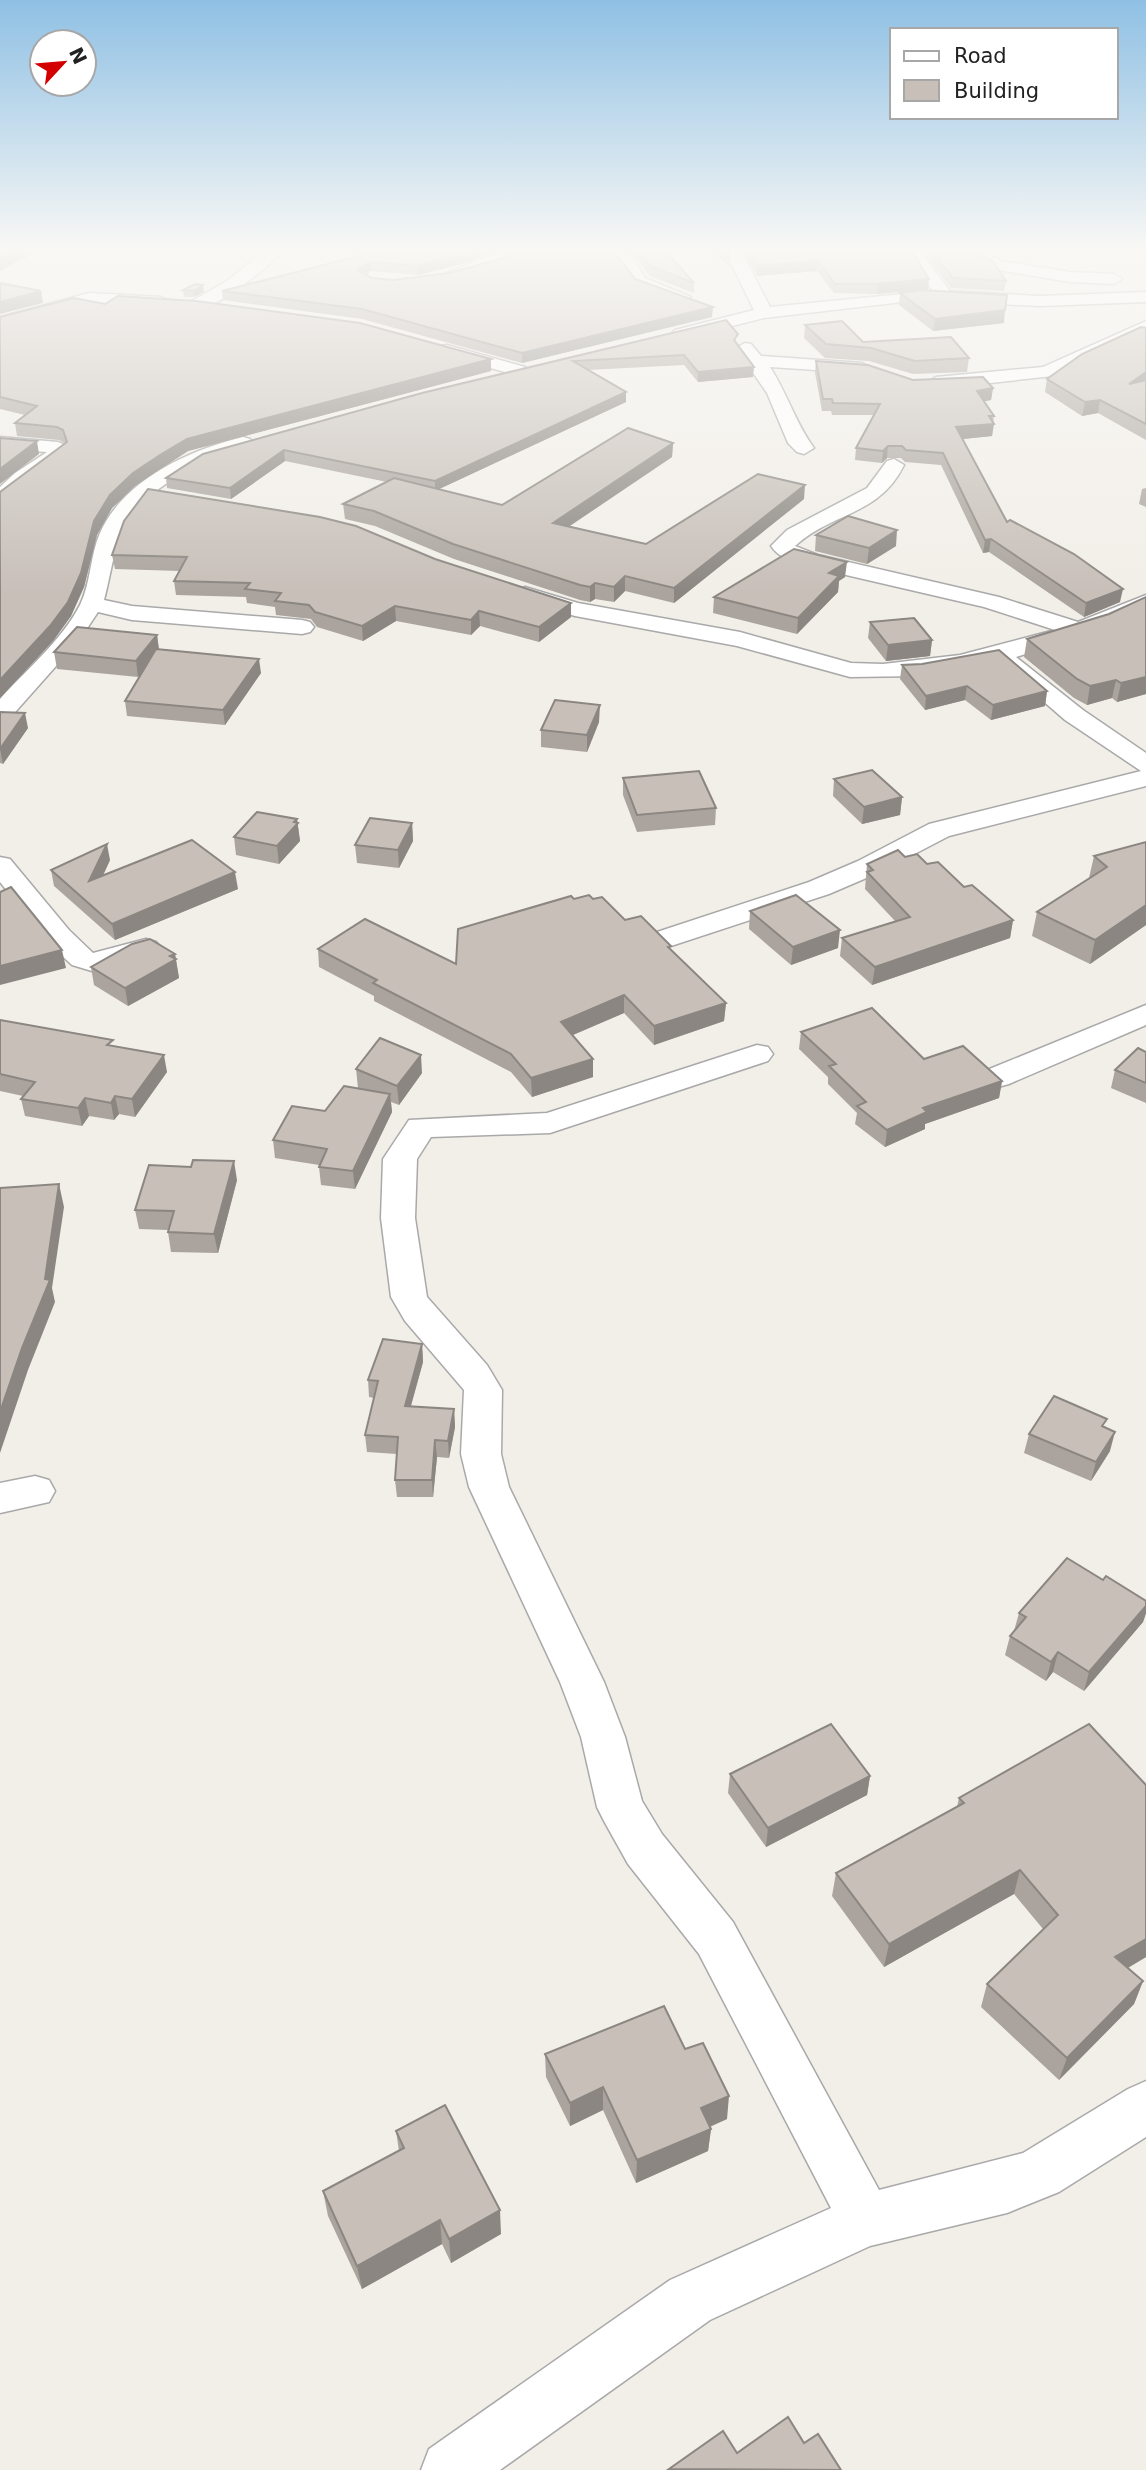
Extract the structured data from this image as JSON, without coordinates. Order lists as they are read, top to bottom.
{
  "legend": ["Road", "Building"],
  "north": "top right"
}
